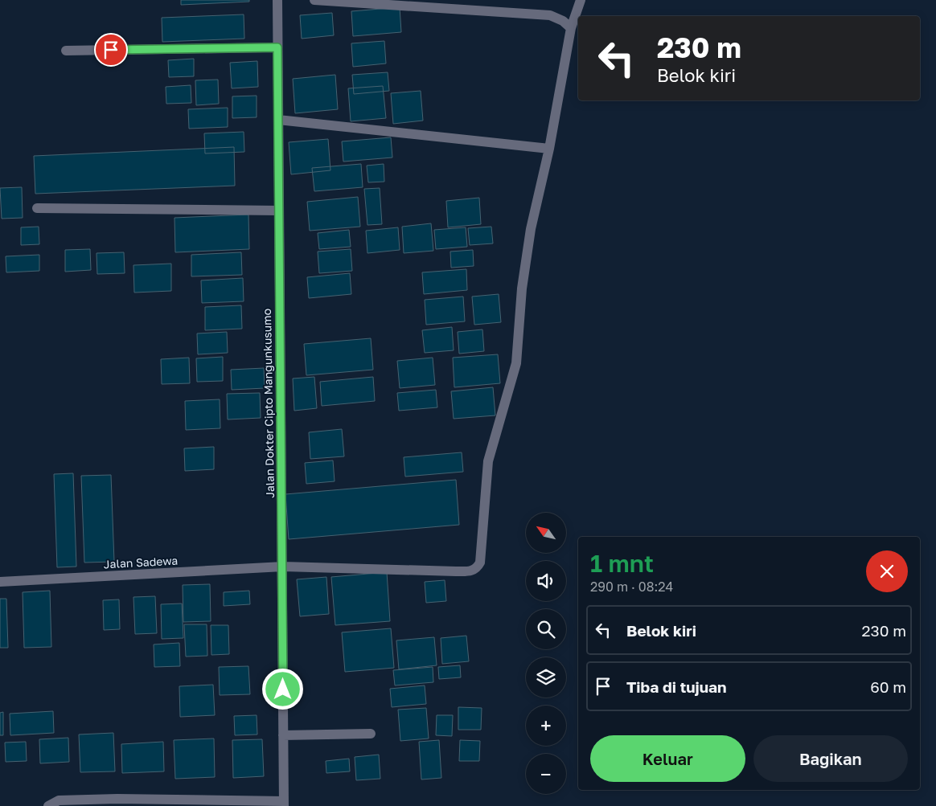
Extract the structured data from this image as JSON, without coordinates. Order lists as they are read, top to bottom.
{
  "streets": {
    "street": ["Jalan Dokter Cipto Mangunkusumo", "Jalan Sadewa"]
  },
  "crossings": [
    ["Jalan Dokter Cipto Mangunkusumo", "Jalan Sadewa"]
  ],
  "north": "top left",
  "page": {
    "turn": ["230 m", "Belok kiri"],
    "map_buttons": ["+", "−"],
    "heading": ["1 mnt", "290 m · 08:24"],
    "list": [
      {
        "name": "Belok kiri",
        "value": "230 m"
      },
      {
        "name": "Tiba di tujuan",
        "value": "60 m"
      }
    ],
    "buttons": ["Keluar", "Bagikan"]
  }
}
